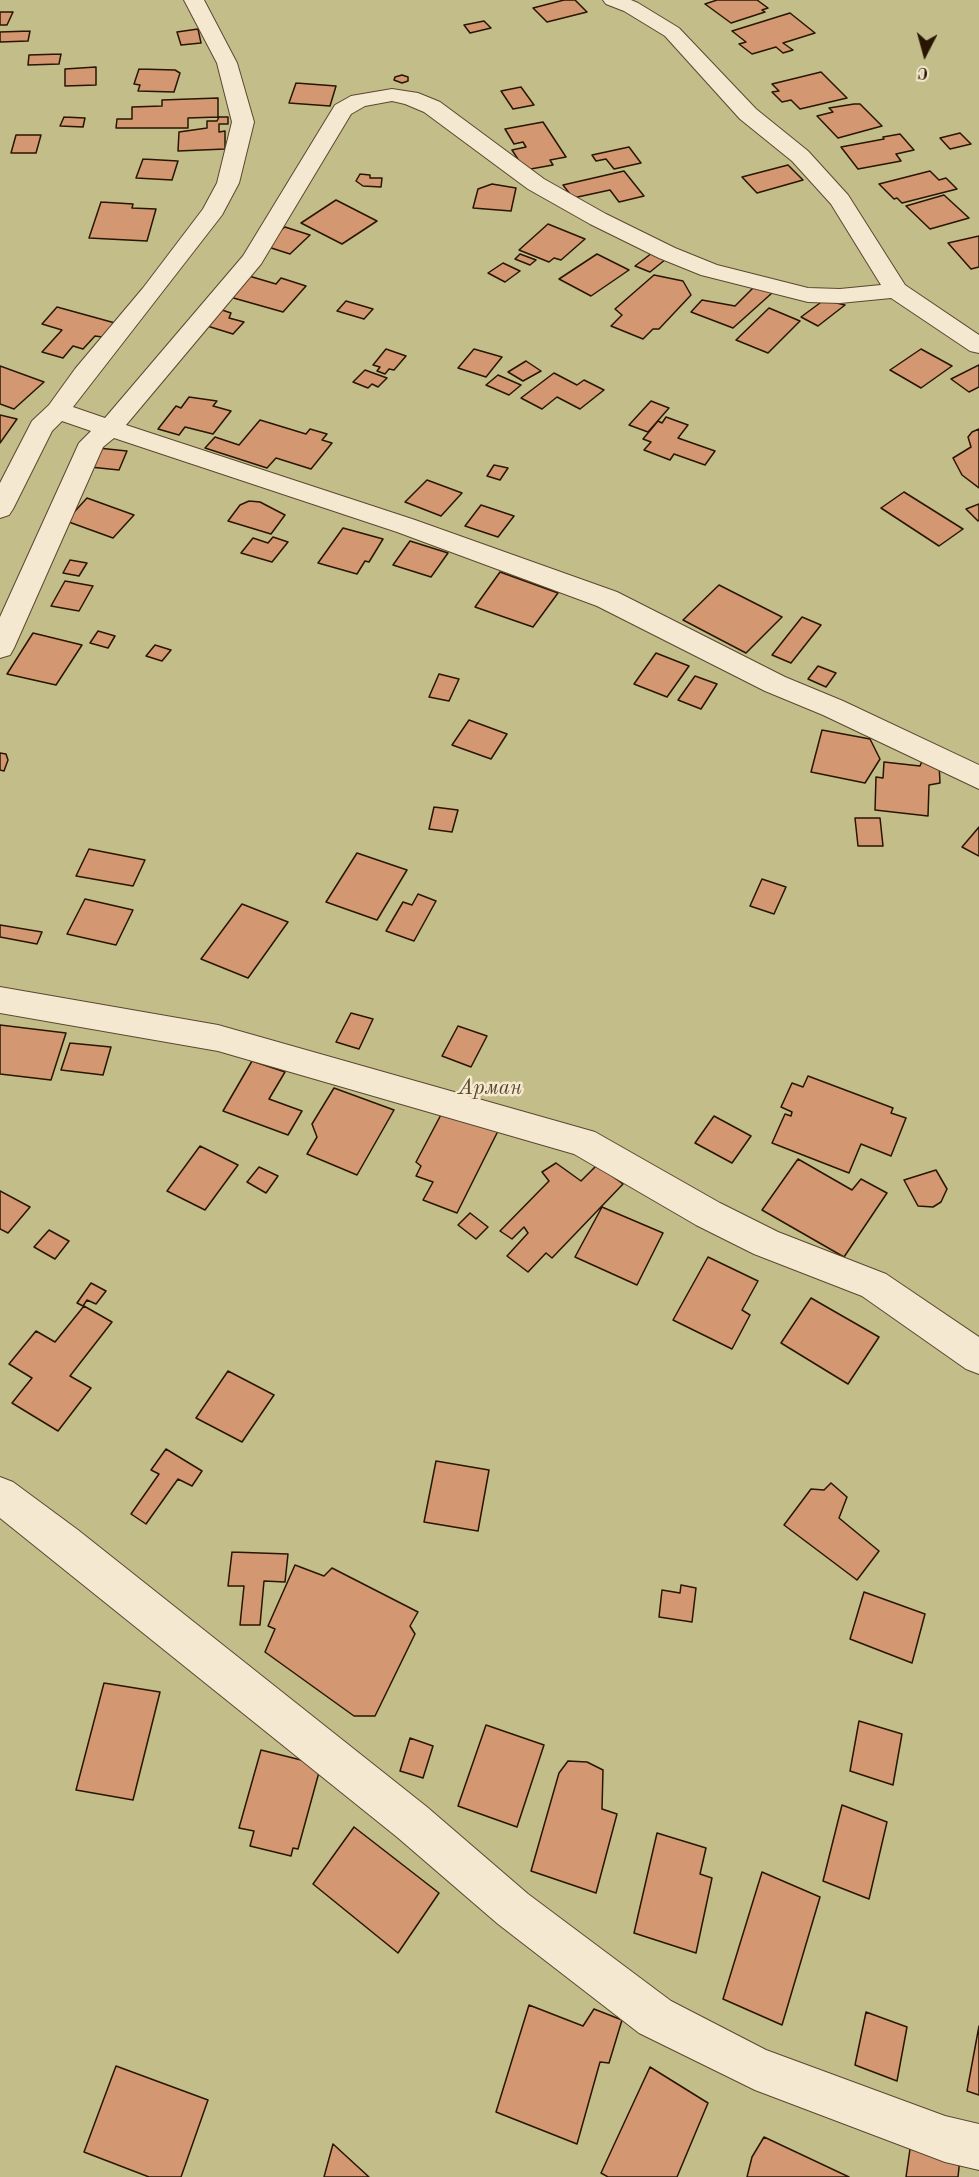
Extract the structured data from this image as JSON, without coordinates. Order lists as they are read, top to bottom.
{
  "parks": ["Арман"],
  "north": "bottom"
}
